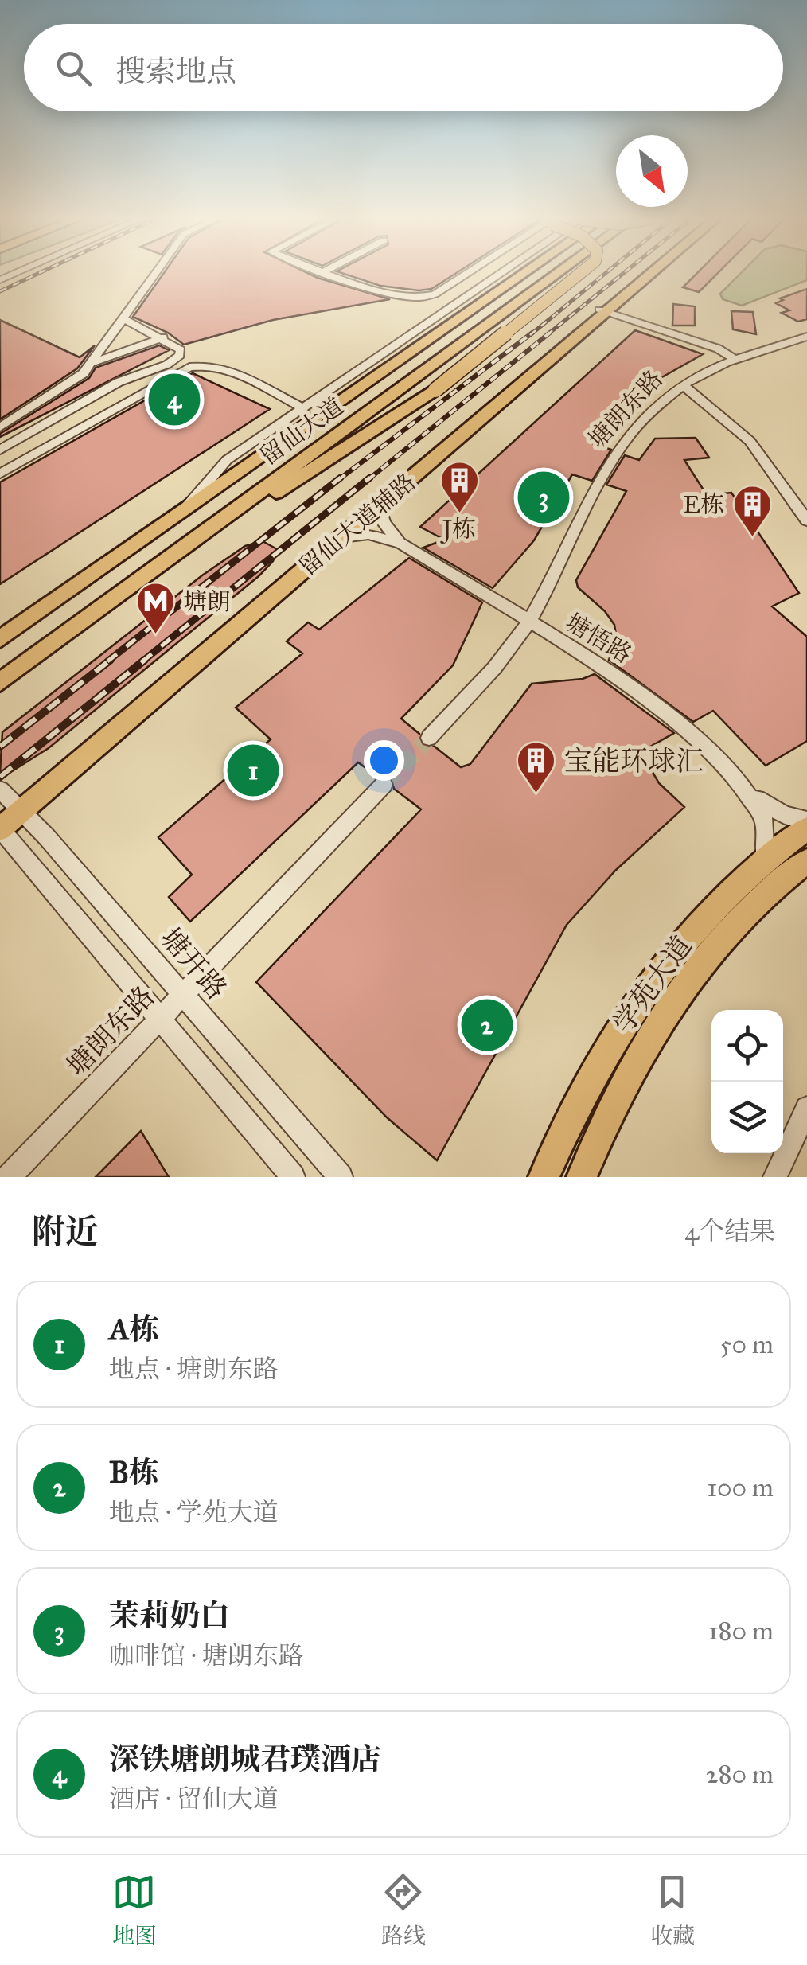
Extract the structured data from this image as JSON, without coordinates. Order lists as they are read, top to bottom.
{
  "streets": {
    "main road": ["留仙大道", "留仙大道辅路", "学苑大道"],
    "street": ["塘朗东路", "塘悟路", "塘开路"]
  },
  "crossings": [
    ["塘朗东路", "塘悟路"],
    ["塘朗东路", "塘开路"],
    ["留仙大道辅路", "塘悟路"],
    ["留仙大道辅路", "塘开路"],
    ["塘悟路", "学苑大道"]
  ],
  "places": {
    "building": ["J栋", "E栋", "宝能环球汇"],
    "metro station": ["塘朗"]
  },
  "north": "bottom right",
  "page": {
    "search": "搜索地点",
    "pins": [
      "4",
      "3",
      "1",
      "2"
    ],
    "heading": ["附近", "4个结果"],
    "list": [
      {
        "mark": "1",
        "name": "A栋",
        "note": "地点 · 塘朗东路",
        "value": "50 m"
      },
      {
        "mark": "2",
        "name": "B栋",
        "note": "地点 · 学苑大道",
        "value": "100 m"
      },
      {
        "mark": "3",
        "name": "茉莉奶白",
        "note": "咖啡馆 · 塘朗东路",
        "value": "180 m"
      },
      {
        "mark": "4",
        "name": "深铁塘朗城君璞酒店",
        "note": "酒店 · 留仙大道",
        "value": "280 m"
      }
    ],
    "nav": ["地图", "路线", "收藏"]
  }
}
